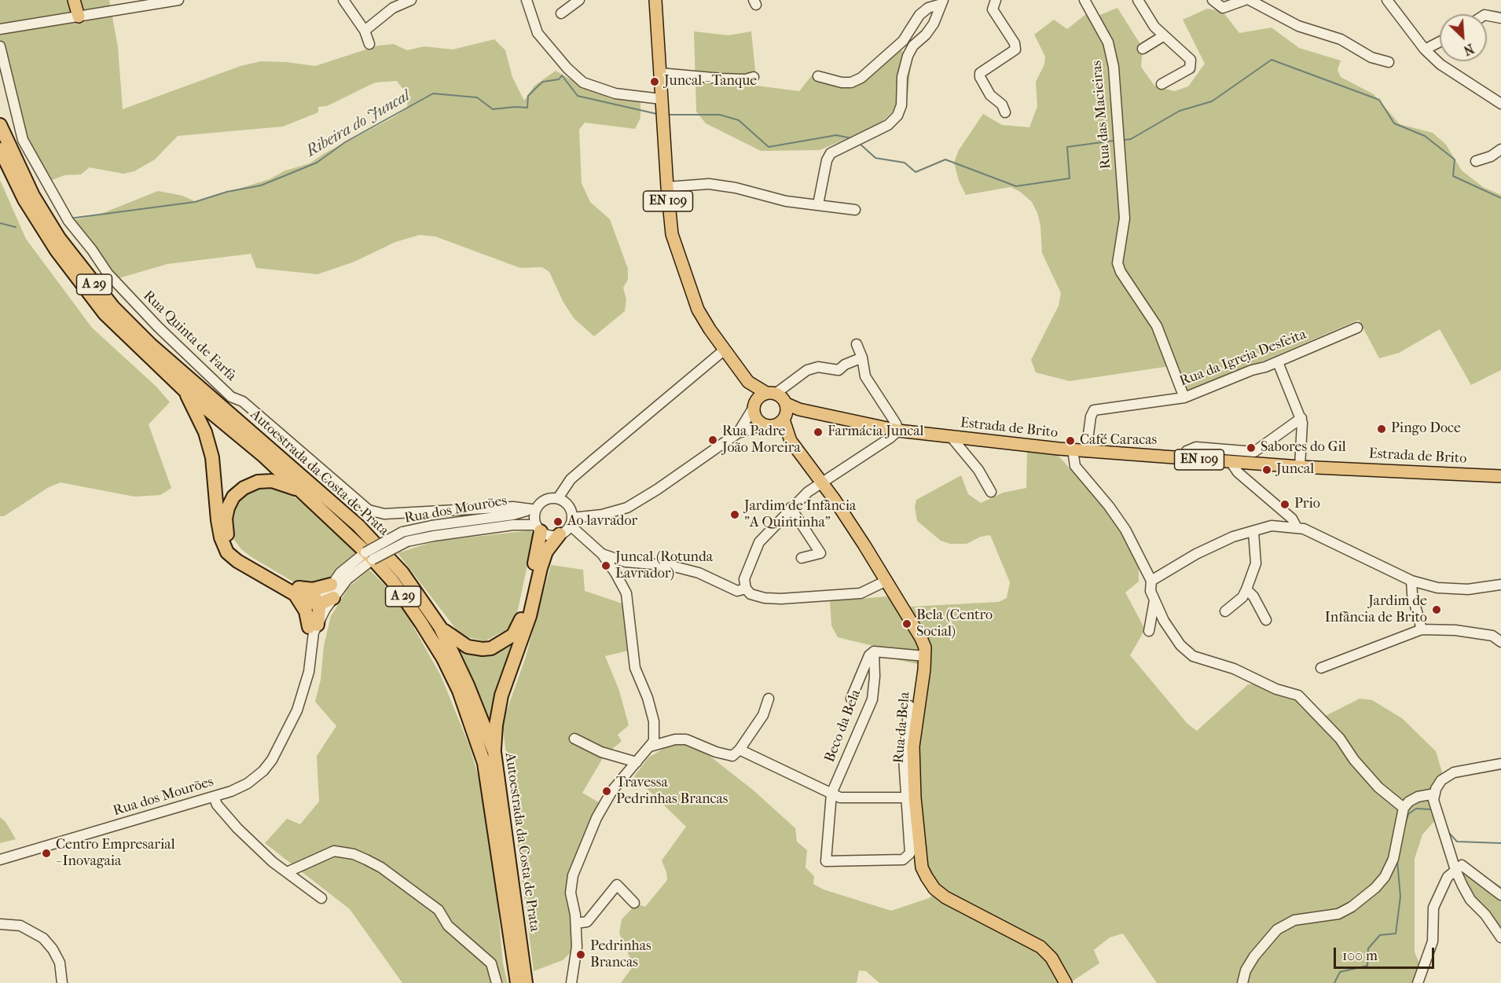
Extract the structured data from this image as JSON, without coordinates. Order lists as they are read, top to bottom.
{
  "streets": {
    "highway": ["A 29", "Autoestrada da Costa de Prata"],
    "main road": ["EN 109", "Estrada de Brito", "Rua da Bela"],
    "street": [
      "Rua das Macieiras",
      "Rua Quinta de Farfa",
      "Rua da Igreja Desfeita",
      "Rua dos Mourões",
      "Beco da Bela"
    ]
  },
  "crossings": [
    ["Rua das Macieiras", "Rua da Igreja Desfeita"],
    ["EN 109", "Estrada de Brito"],
    ["EN 109", "Rua da Bela"],
    ["Rua Quinta de Farfa", "Rua dos Mourões"],
    ["Rua da Igreja Desfeita", "Estrada de Brito"],
    ["Estrada de Brito", "Rua da Bela"],
    ["Beco da Bela", "Rua da Bela"]
  ],
  "water": ["Ribeira do Juncal"],
  "places": [
    "Juncal - Tanque",
    "Pingo Doce",
    "Farmácia Juncal",
    "Rua Padre João Moreira",
    "Café Caracas",
    "Sabores do Gil",
    "Juncal",
    "Prio",
    "Jardim de Infância \"A Quintinha\"",
    "Ao lavrador",
    "Juncal (Rotunda Lavrador)",
    "Jardim de Infância de Brito",
    "Bela (Centro Social)",
    "Travessa Pedrinhas Brancas",
    "Centro Empresarial - Inovagaia",
    "Pedrinhas Brancas"
  ],
  "scale_bar": "100 m",
  "north": "bottom right"
}
